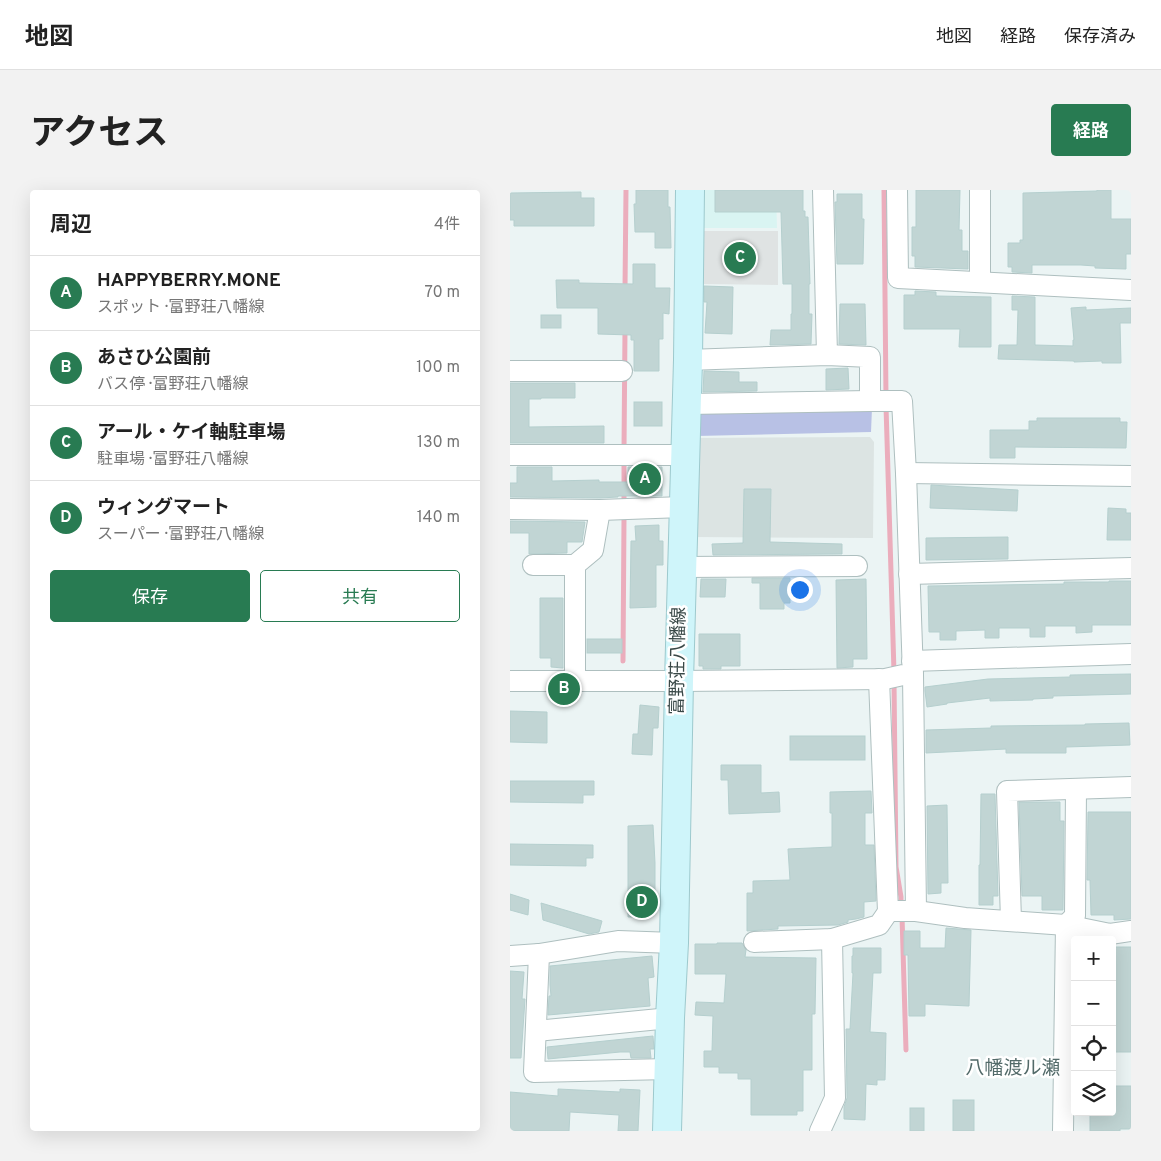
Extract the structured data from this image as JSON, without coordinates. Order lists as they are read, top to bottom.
{
  "streets": {
    "main road": ["富野荘八幡線"]
  },
  "districts": ["八幡渡ル瀬"],
  "page": {
    "header": "地図",
    "nav": ["地図", "経路", "保存済み"],
    "title": "アクセス",
    "buttons": [
      "経路",
      ["保存", "共有"]
    ],
    "heading": ["周辺", "4件"],
    "pins": [
      "C",
      "A",
      "B",
      "D"
    ],
    "list": [
      {
        "mark": "A",
        "name": "HAPPYBERRY.MONE",
        "note": "スポット · 富野荘八幡線",
        "value": "70 m"
      },
      {
        "mark": "B",
        "name": "あさひ公園前",
        "note": "バス停 · 富野荘八幡線",
        "value": "100 m"
      },
      {
        "mark": "C",
        "name": "アール・ケイ軸駐車場",
        "note": "駐車場 · 富野荘八幡線",
        "value": "130 m"
      },
      {
        "mark": "D",
        "name": "ウィングマート",
        "note": "スーパー · 富野荘八幡線",
        "value": "140 m"
      }
    ],
    "map_buttons": ["+", "−"]
  }
}
